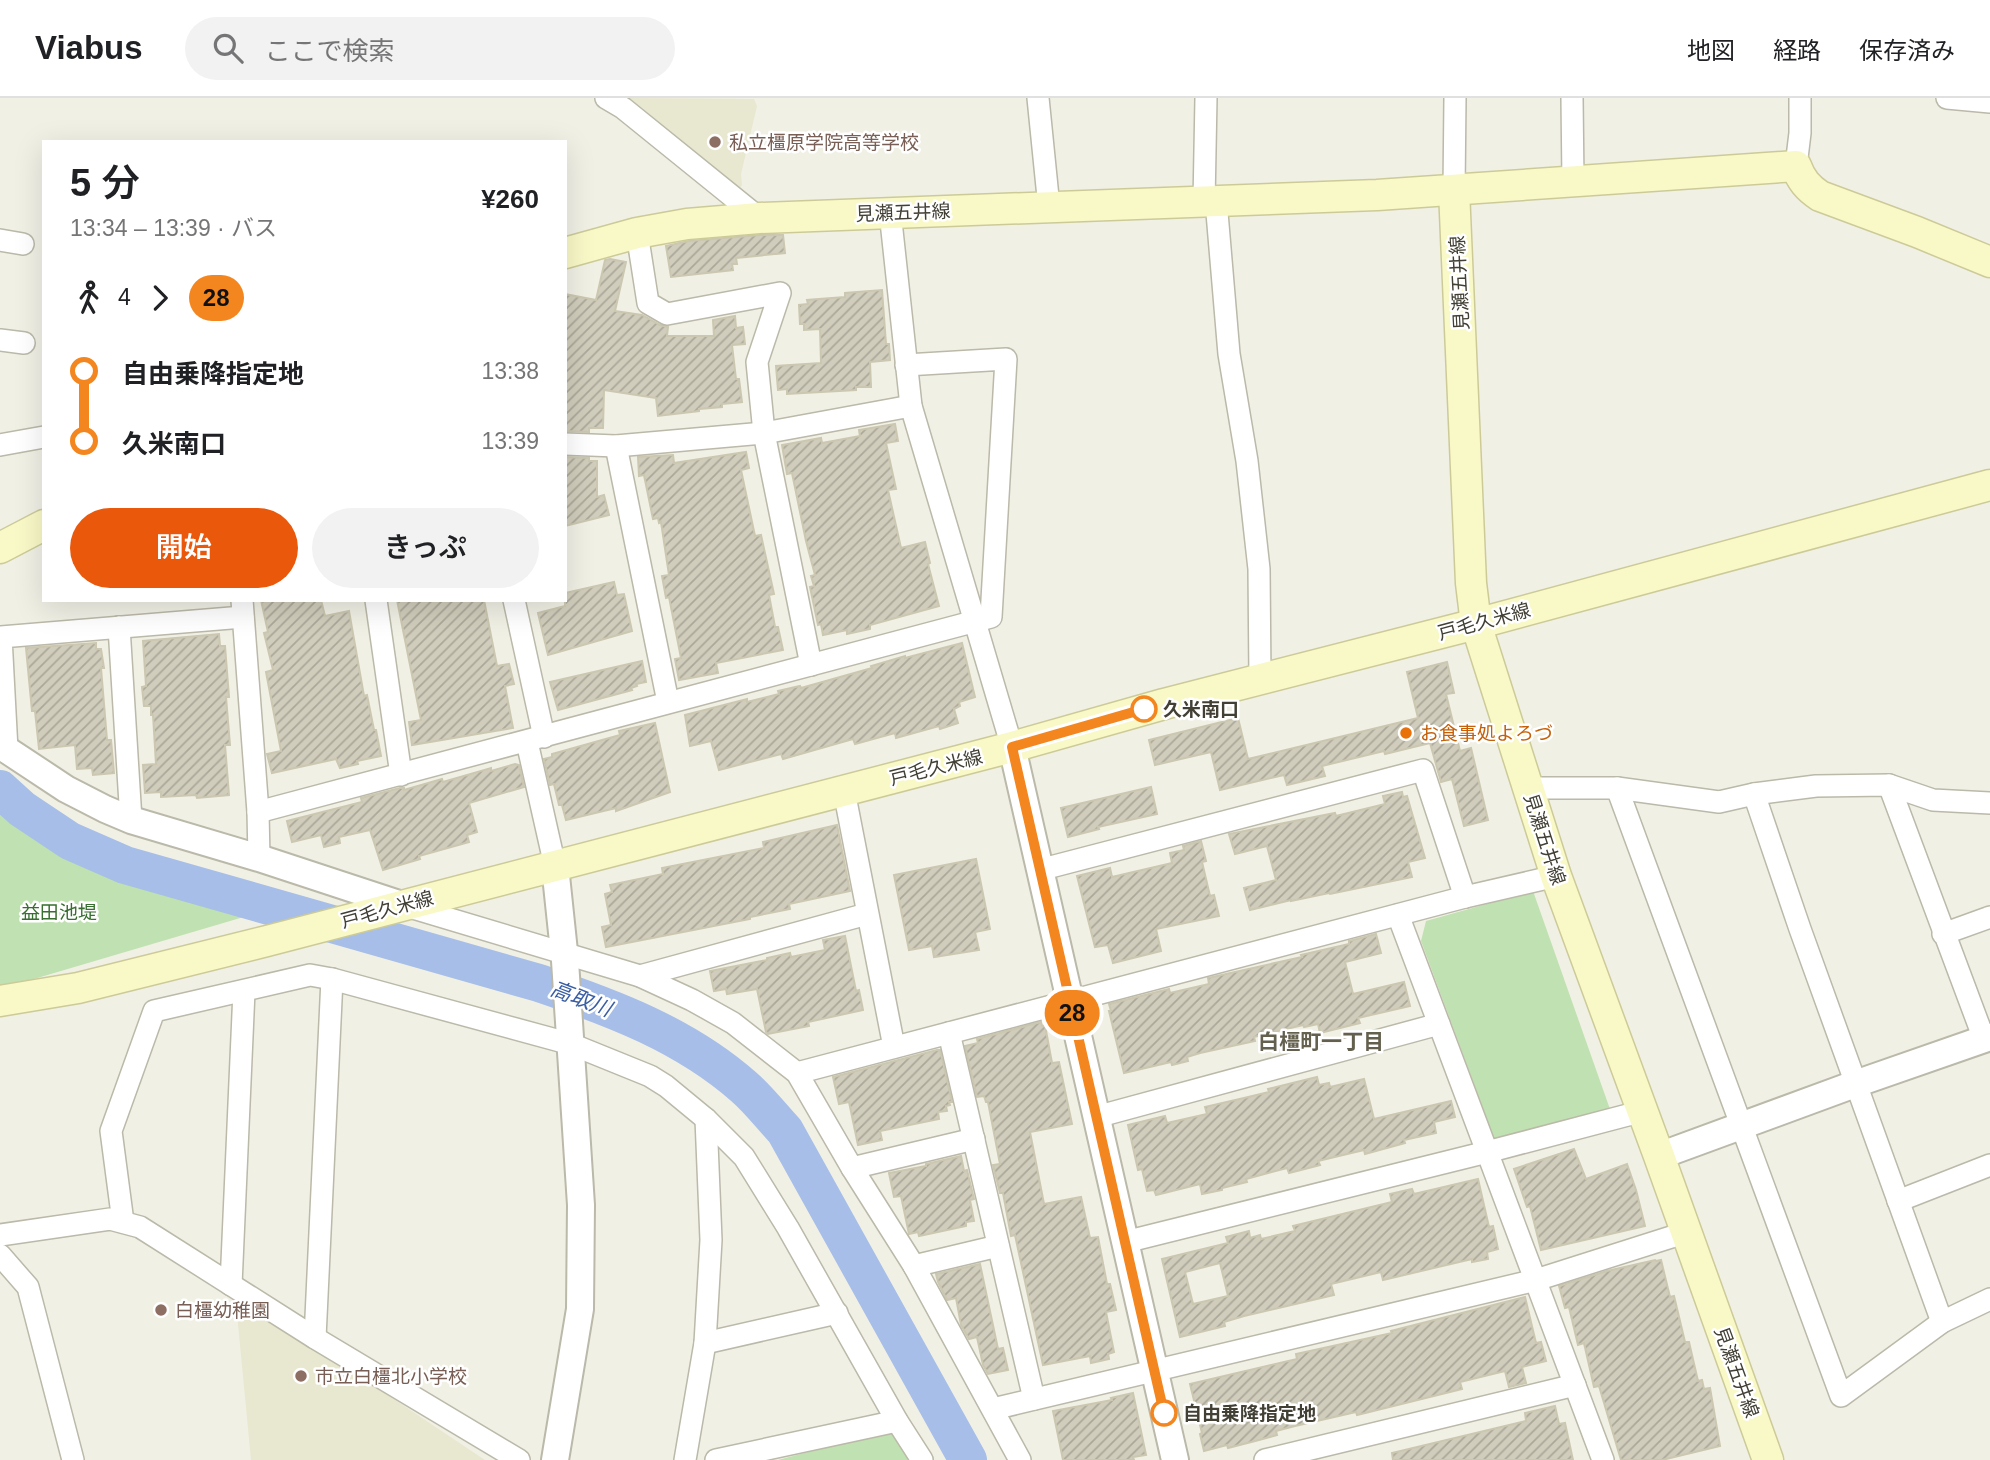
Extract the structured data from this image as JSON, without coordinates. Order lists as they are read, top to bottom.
{
  "streets": {
    "main road": ["見瀬五井線", "戸毛久米線"]
  },
  "crossings": [
    ["見瀬五井線", "戸毛久米線"]
  ],
  "districts": ["白橿町一丁目"],
  "water": ["高取川"],
  "parks": ["益田池堤"],
  "places": [
    "私立橿原学院高等学校",
    "久米南口",
    "お食事処よろづ",
    "白橿幼稚園",
    "市立白橿北小学校",
    "自由乗降指定地"
  ],
  "lines": ["bus line 28"],
  "page": {
    "header": "Viabus",
    "search": "ここで検索",
    "nav": ["地図", "経路", "保存済み"],
    "on_map": "28",
    "heading": ["5 分", "13:34 – 13:39 · バス", "¥260"],
    "legs": ["4", "28"],
    "list": [
      {
        "name": "自由乗降指定地",
        "value": "13:38"
      },
      {
        "name": "久米南口",
        "value": "13:39"
      }
    ],
    "buttons": ["開始", "きっぷ"]
  }
}
